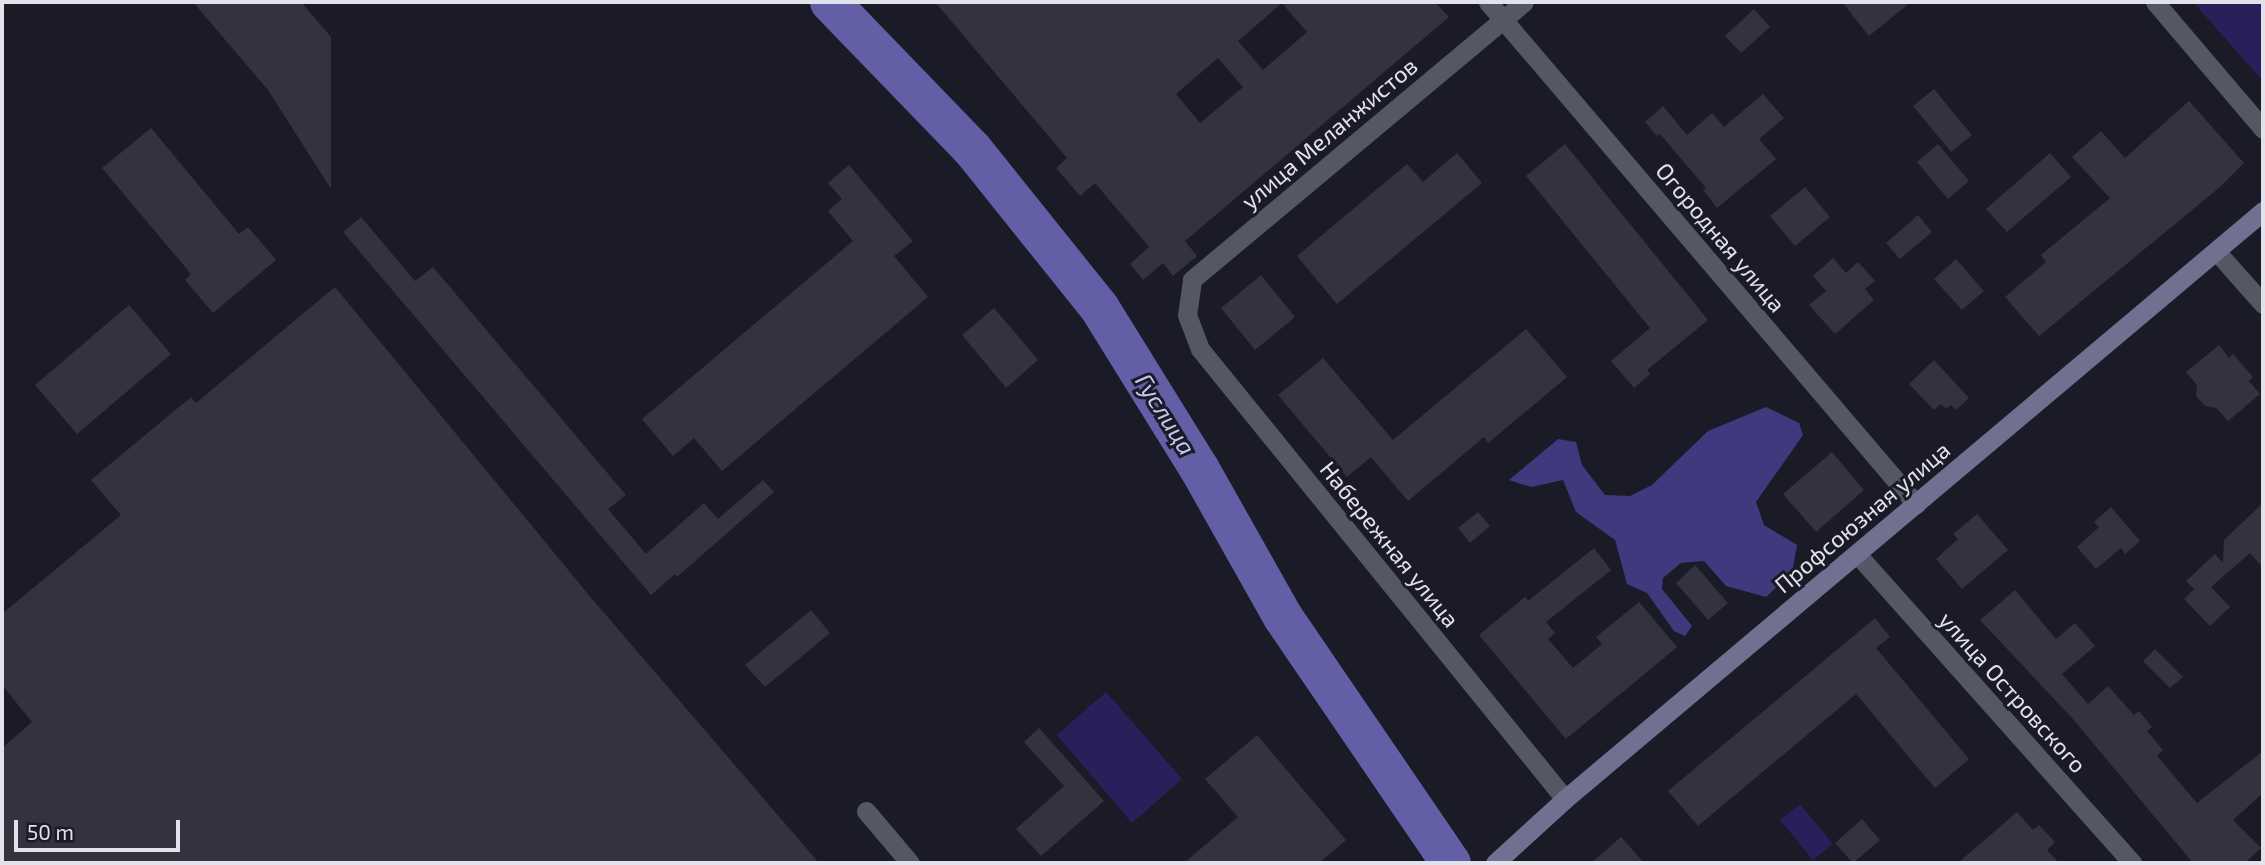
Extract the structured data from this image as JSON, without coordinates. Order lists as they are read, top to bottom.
{
  "streets": {
    "main road": ["Профсоюзная улица"],
    "street": [
      "улица Меланжистов",
      "Огородная улица",
      "Набережная улица",
      "улица Островского"
    ]
  },
  "crossings": [
    ["улица Меланжистов", "Огородная улица"],
    ["улица Меланжистов", "Набережная улица"],
    ["Огородная улица", "Профсоюзная улица"],
    ["Профсоюзная улица", "Набережная улица"],
    ["Профсоюзная улица", "улица Островского"]
  ],
  "water": ["Гуслица"],
  "scale_bar": "50 m"
}
